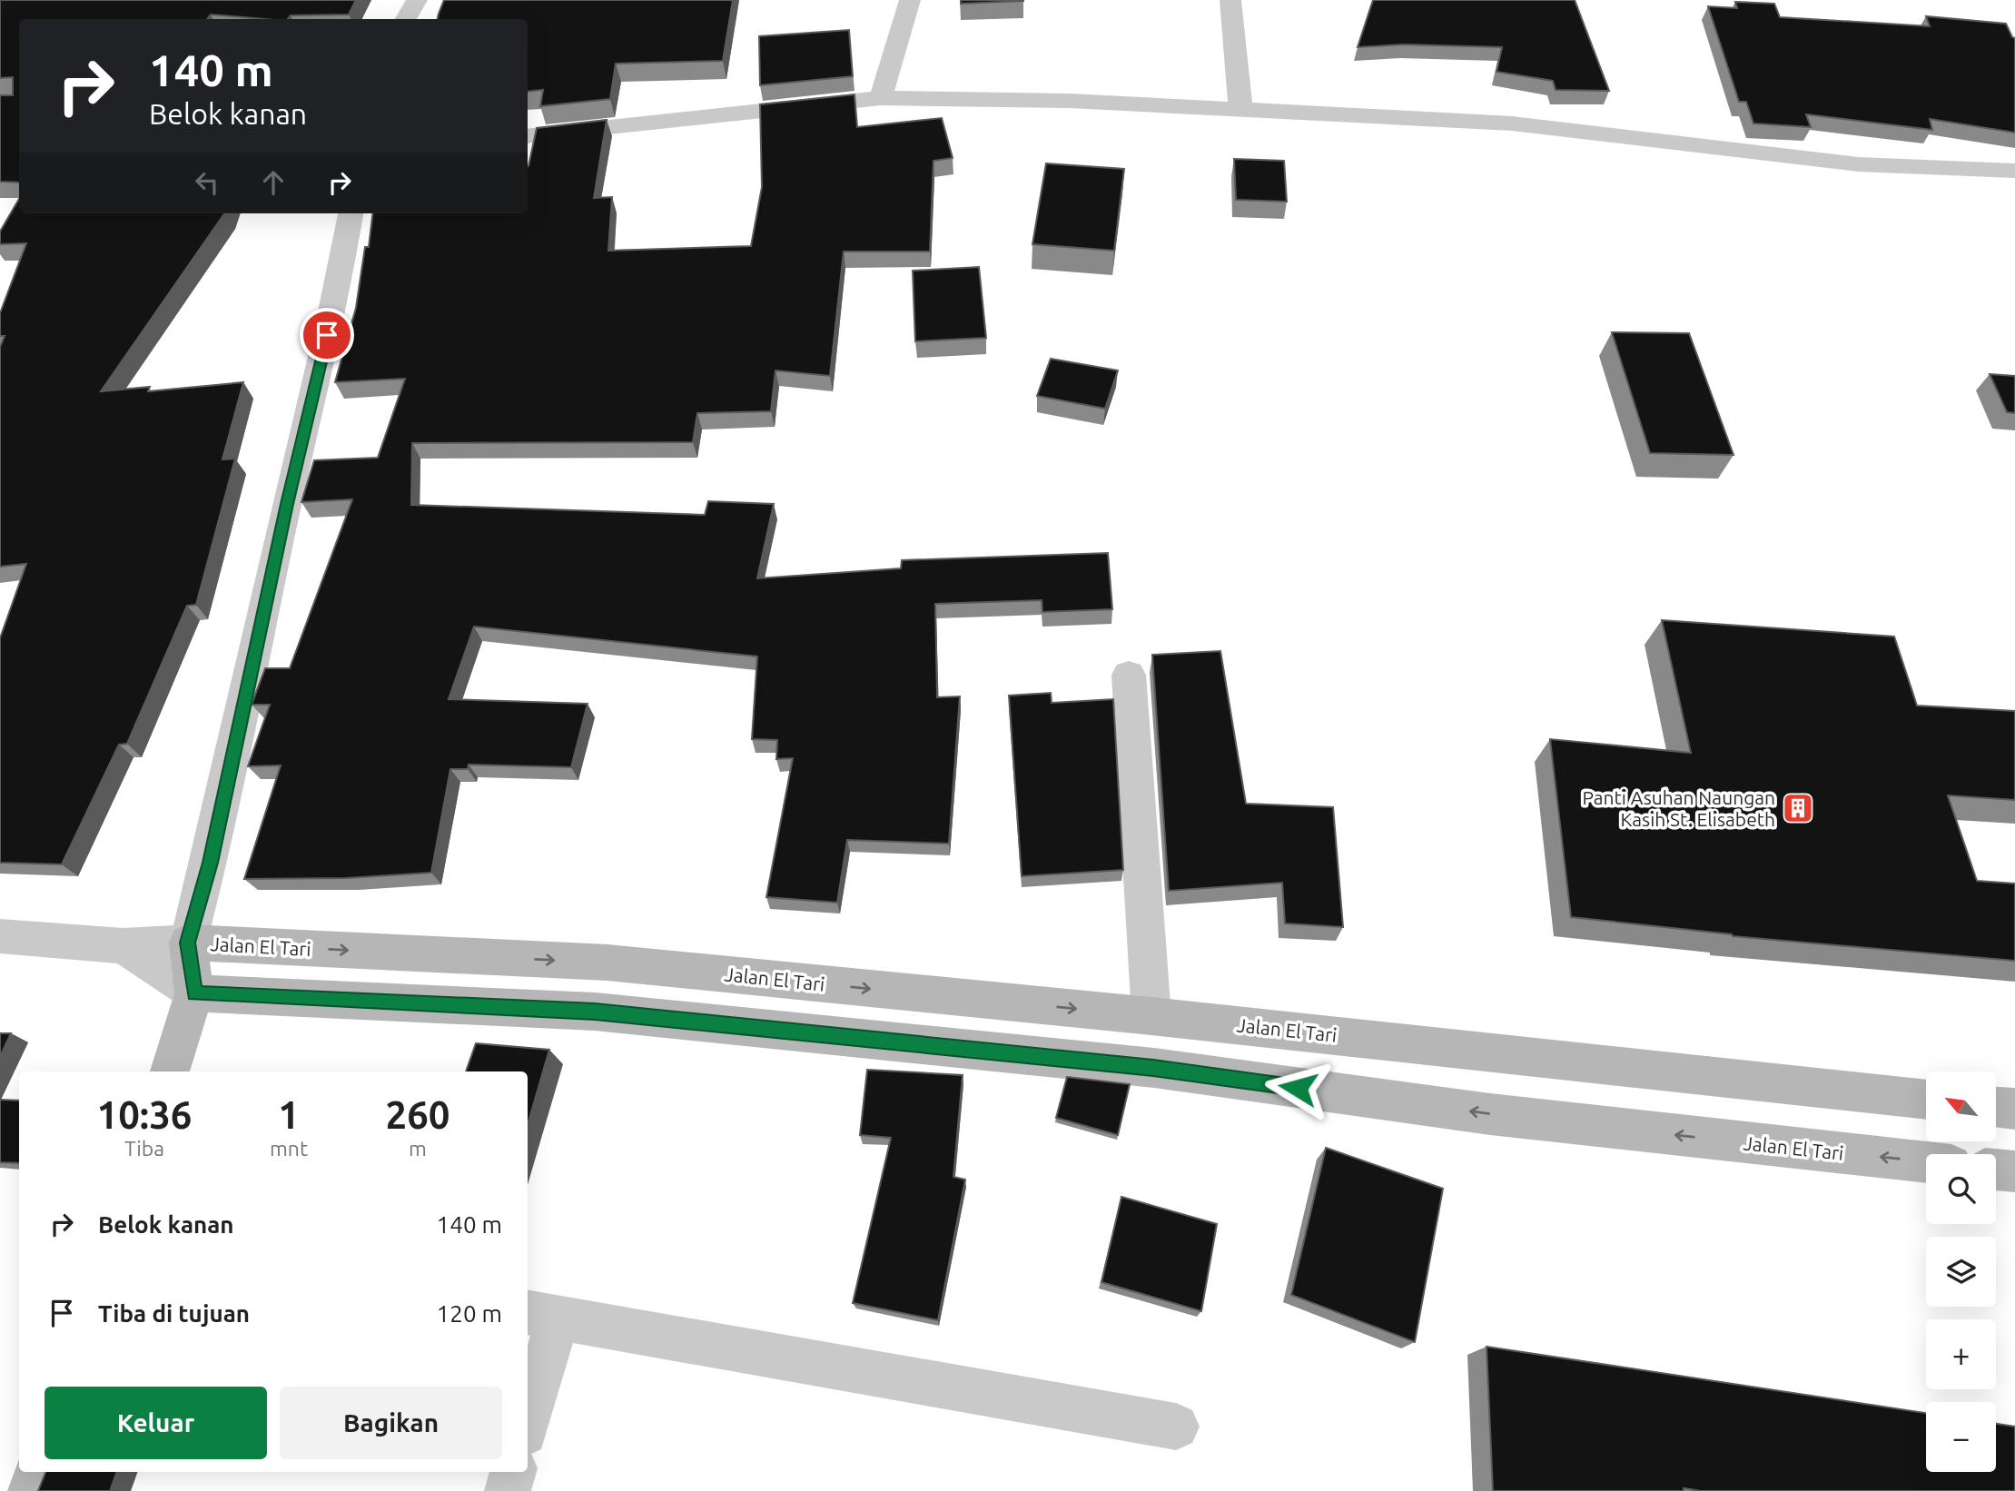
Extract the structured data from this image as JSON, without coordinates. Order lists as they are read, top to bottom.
{
  "streets": {
    "street": ["Jalan El Tari"]
  },
  "places": {
    "building": ["Panti Asuhan Naungan Kasih St. Elisabeth"]
  },
  "north": "top left",
  "page": {
    "turn": ["140 m", "Belok kanan"],
    "map_buttons": ["+", "−"],
    "eta": [
      "10:36",
      "Tiba",
      "1",
      "mnt",
      "260",
      "m"
    ],
    "list": [
      {
        "name": "Belok kanan",
        "value": "140 m"
      },
      {
        "name": "Tiba di tujuan",
        "value": "120 m"
      }
    ],
    "buttons": ["Keluar", "Bagikan"]
  }
}
